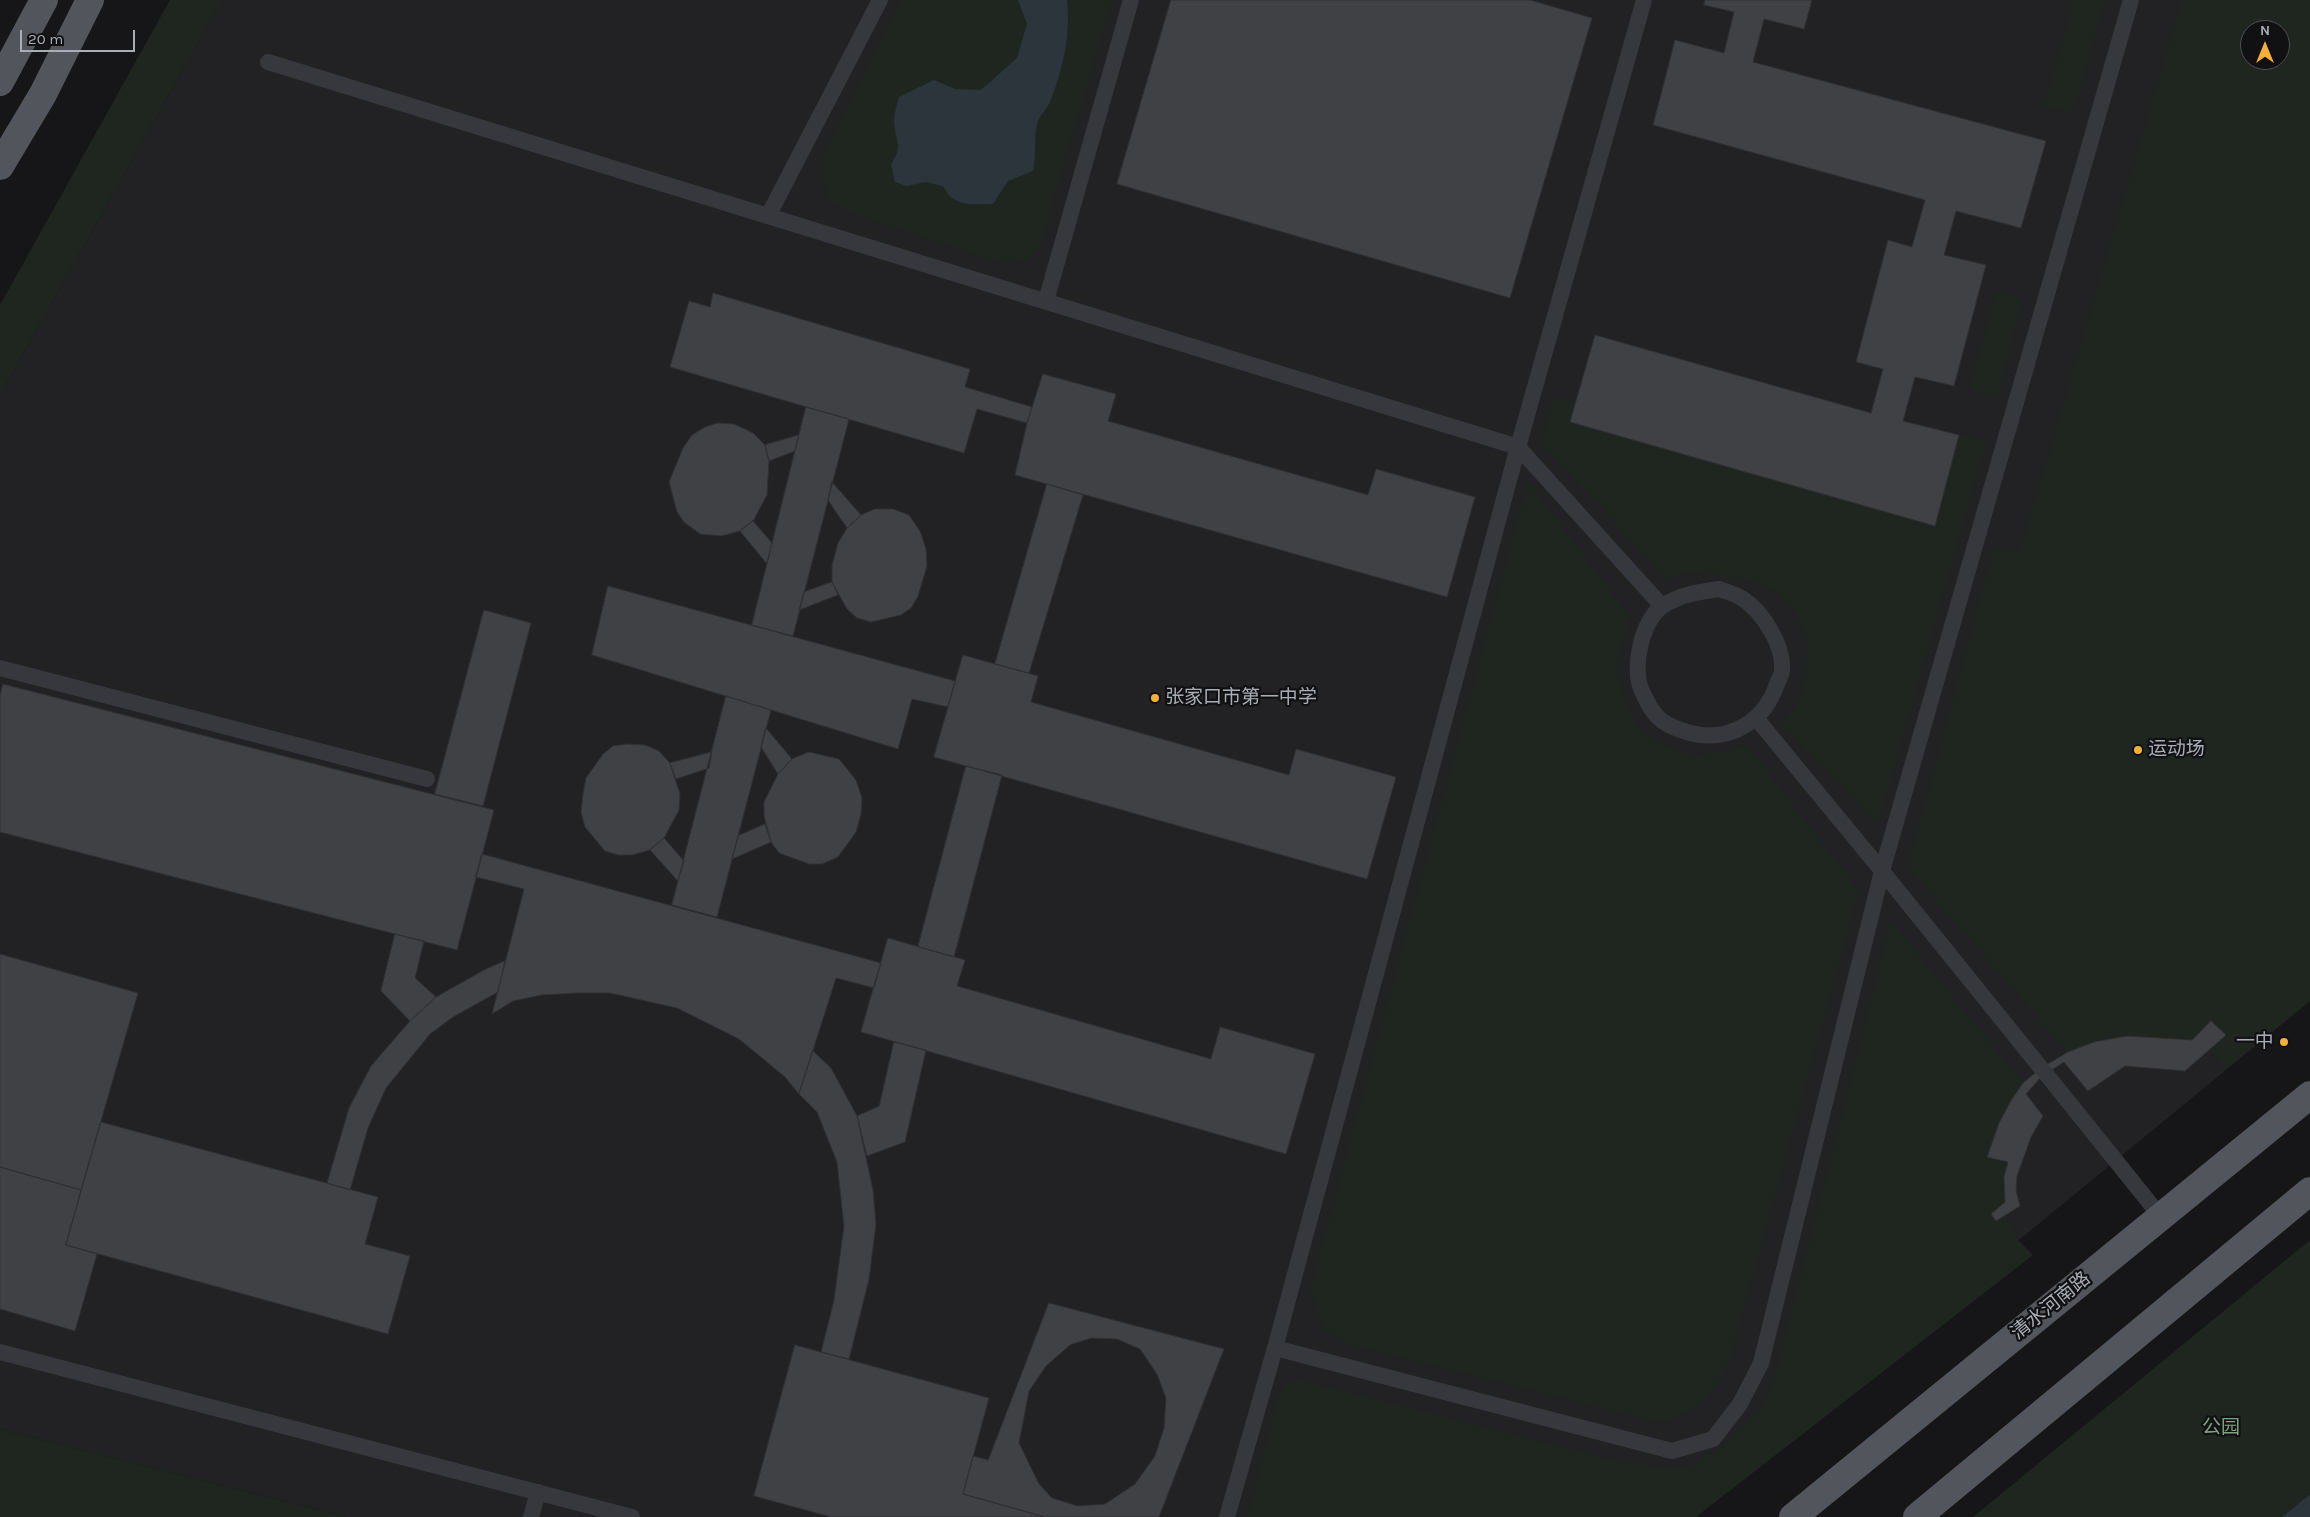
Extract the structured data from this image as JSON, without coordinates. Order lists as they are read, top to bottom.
{
  "streets": {
    "main road": ["清水河南路"]
  },
  "parks": ["公园"],
  "places": ["张家口市第一中学", "运动场", "一中"],
  "scale_bar": "20 m",
  "north": "top"
}
